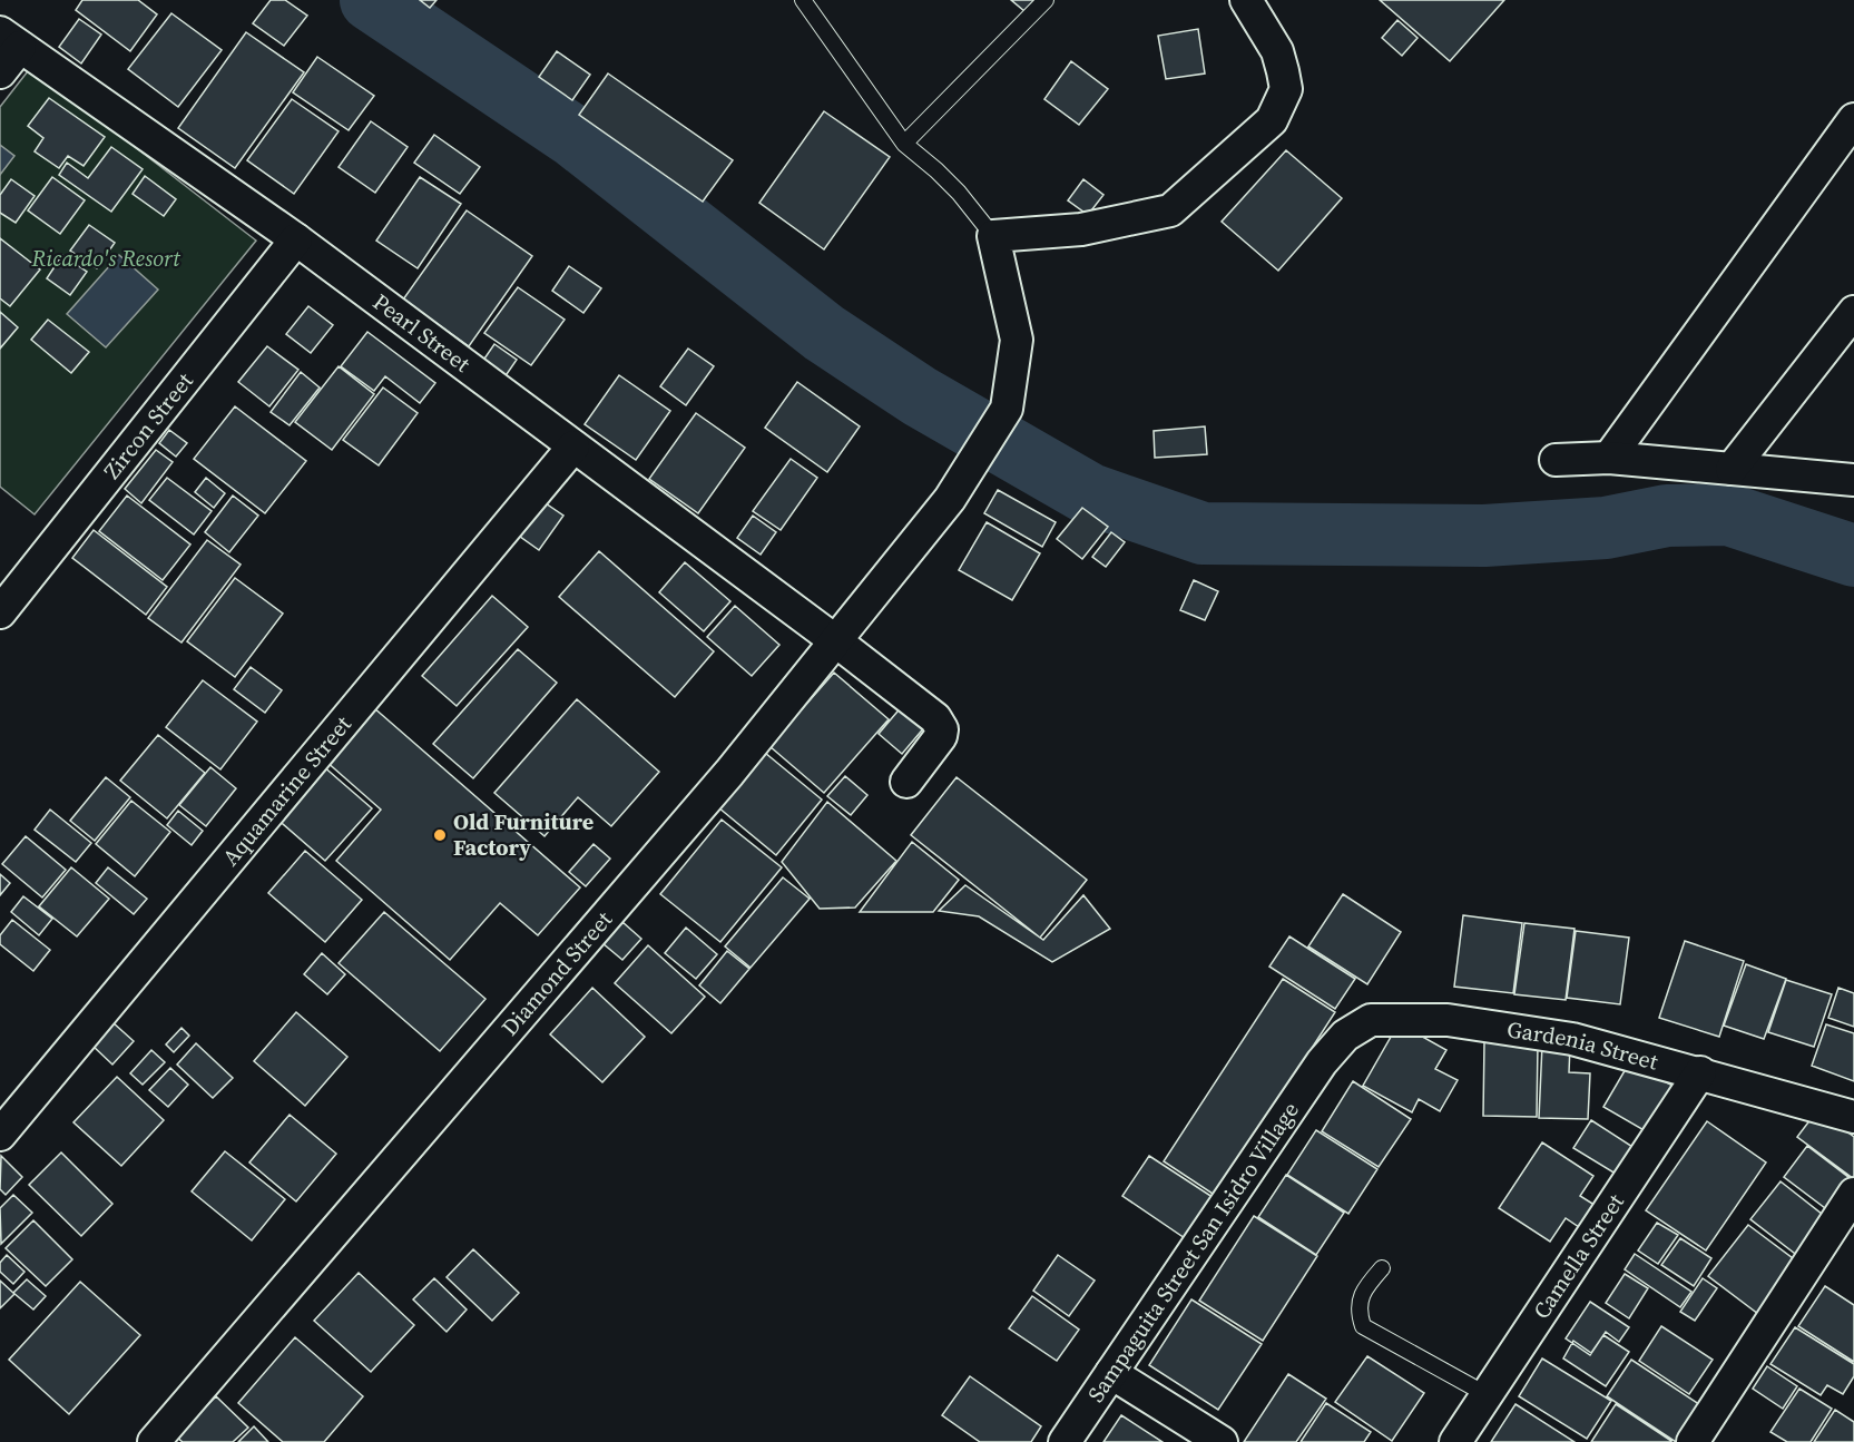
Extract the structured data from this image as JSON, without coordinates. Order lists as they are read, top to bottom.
{
  "streets": {
    "street": [
      "Pearl Street",
      "Zircon Street",
      "Aquamarine Street",
      "Diamond Street",
      "Gardenia Street",
      "Sampaguita Street San Isidro Village",
      "Camella Street"
    ]
  },
  "crossings": [
    ["Pearl Street", "Zircon Street"],
    ["Pearl Street", "Aquamarine Street"],
    ["Pearl Street", "Diamond Street"],
    ["Gardenia Street", "Sampaguita Street San Isidro Village"],
    ["Gardenia Street", "Camella Street"]
  ],
  "parks": ["Ricardo's Resort"],
  "places": ["Old Furniture Factory"]
}
